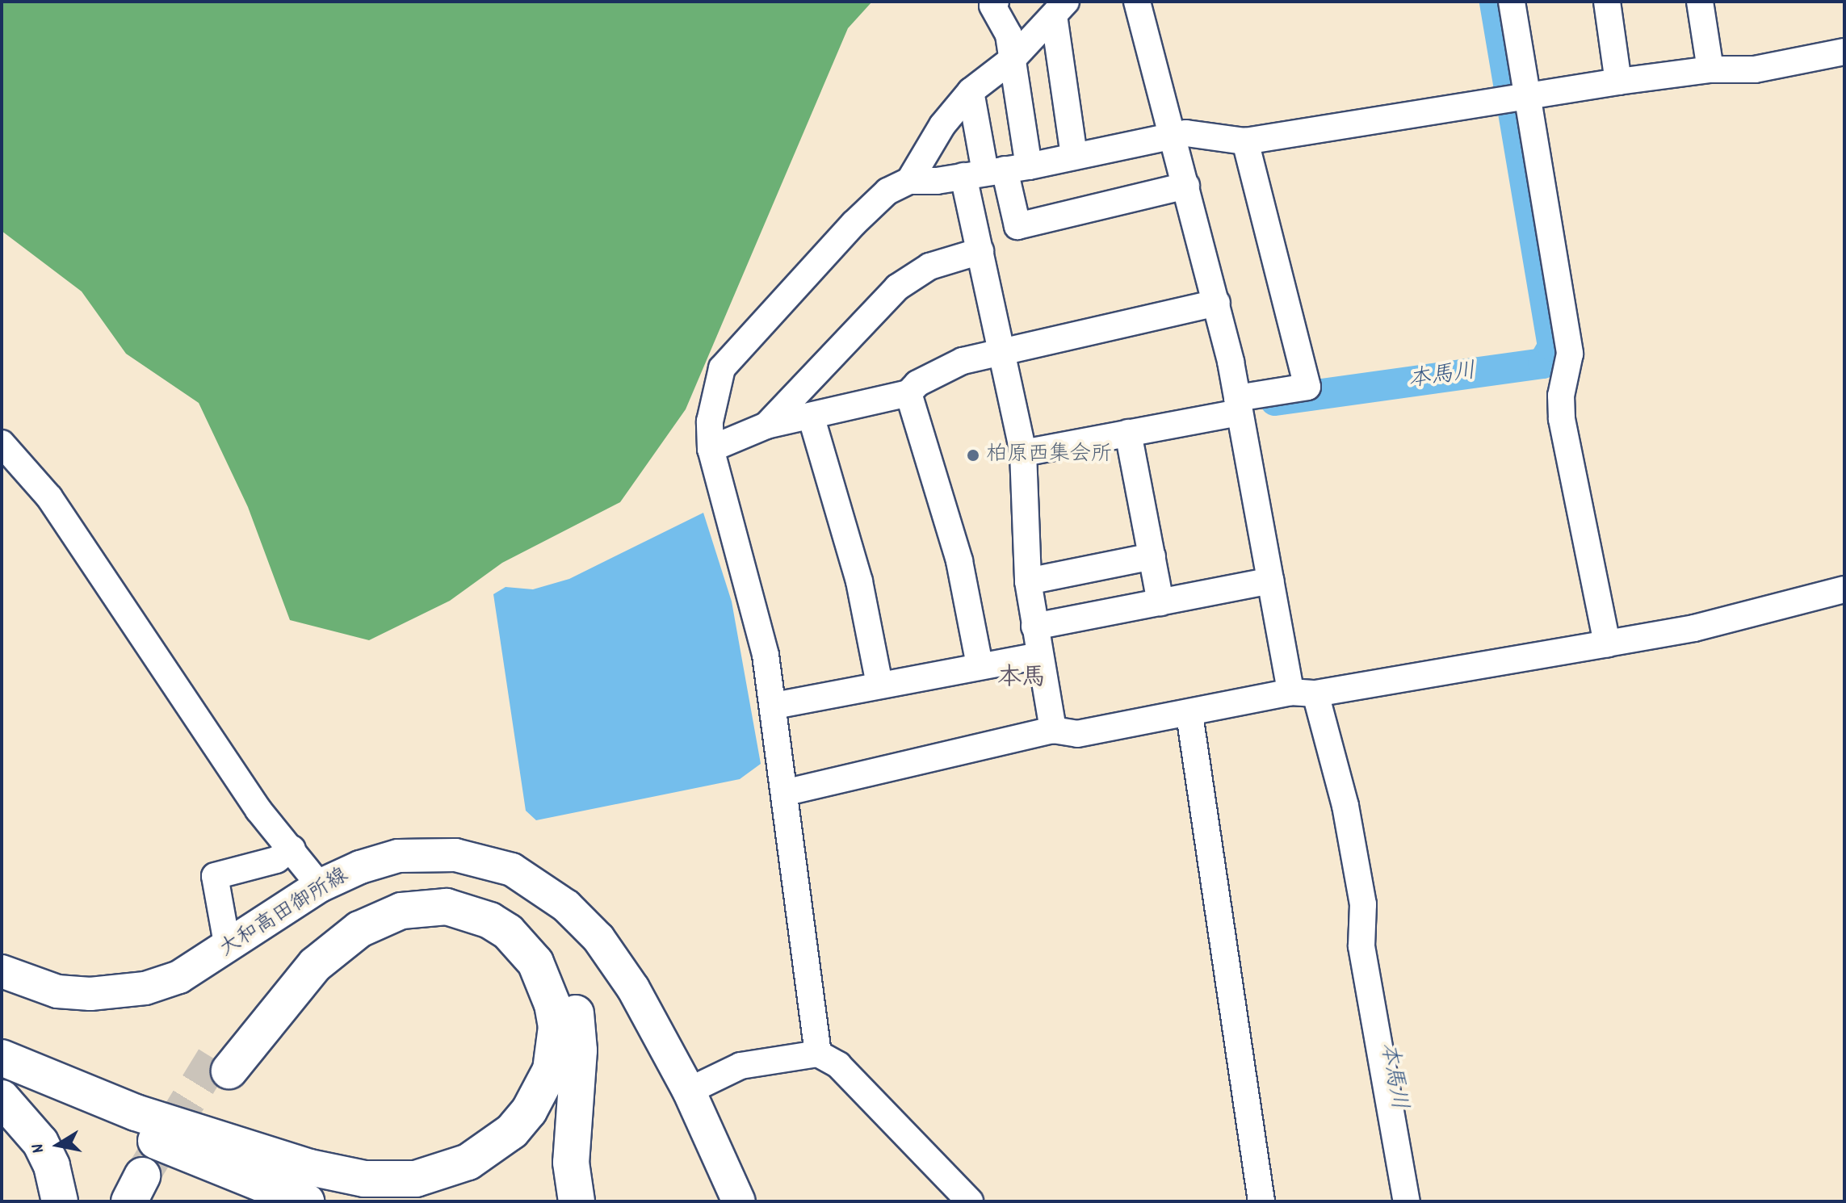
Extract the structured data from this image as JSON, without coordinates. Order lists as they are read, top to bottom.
{
  "streets": {
    "main road": ["大和高田御所線"]
  },
  "districts": ["本馬"],
  "water": ["本馬川"],
  "places": ["柏原西集会所"],
  "north": "left"
}
